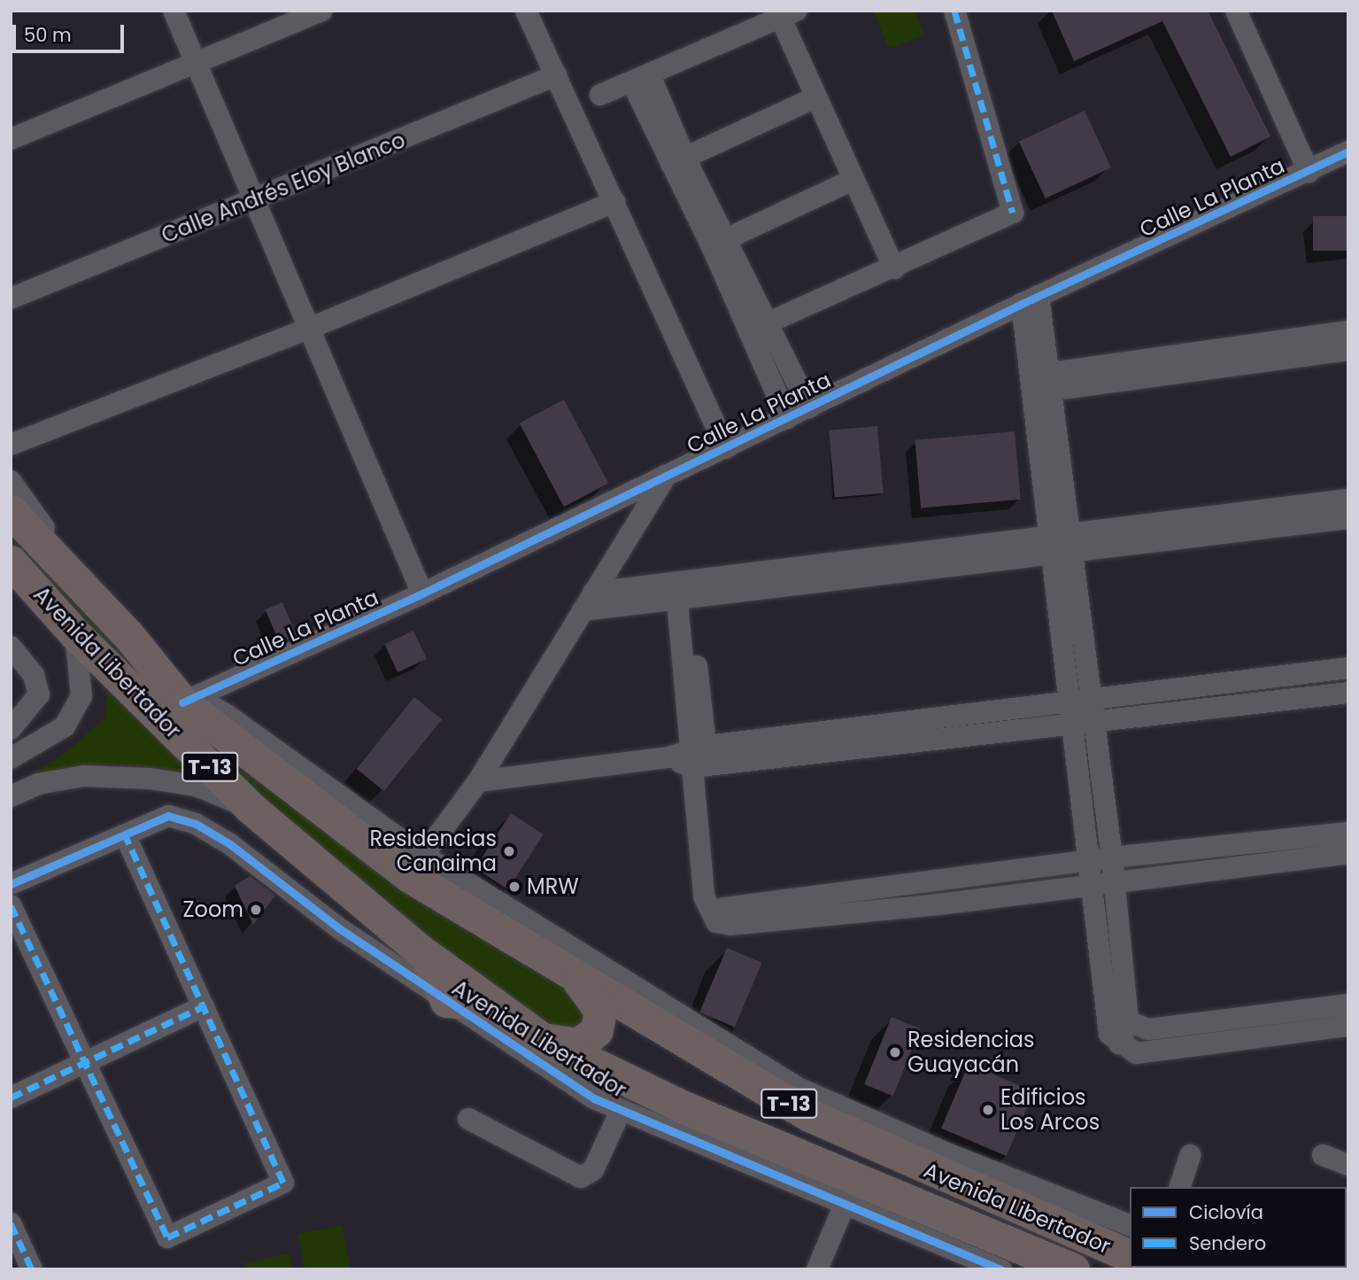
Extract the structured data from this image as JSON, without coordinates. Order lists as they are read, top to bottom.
{
  "streets": {
    "highway": ["Avenida Libertador", "T-13"],
    "street": ["Calle Andrés Eloy Blanco", "Calle La Planta"]
  },
  "crossings": [
    ["Calle La Planta", "Avenida Libertador"],
    ["Avenida Libertador", "T-13"]
  ],
  "places": [
    "Residencias Canaima",
    "MRW",
    "Zoom",
    "Residencias Guayacán",
    "Edificios Los Arcos"
  ],
  "legend": ["Ciclovía", "Sendero"],
  "scale_bar": "50 m"
}
